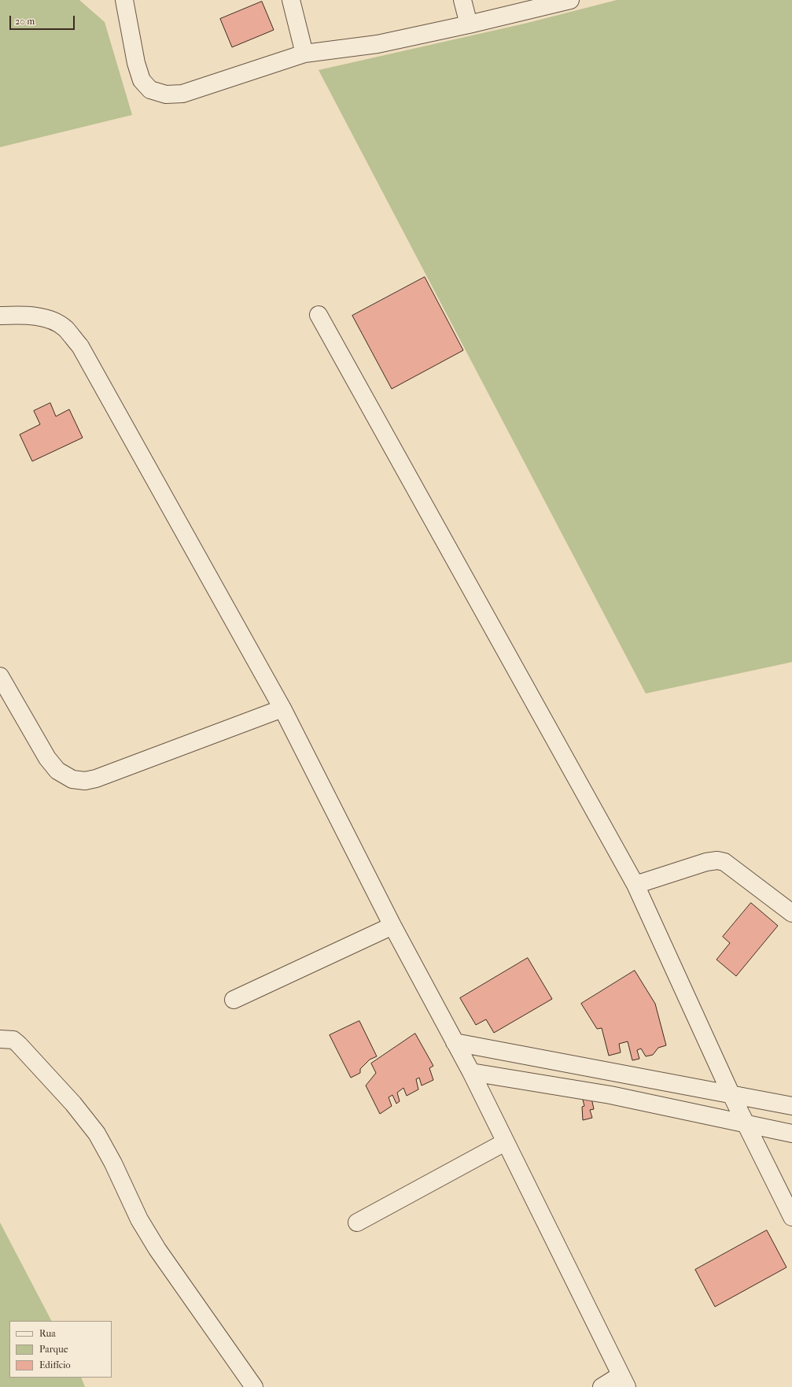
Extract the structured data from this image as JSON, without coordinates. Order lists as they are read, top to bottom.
{
  "legend": ["Rua", "Parque", "Edifício"],
  "scale_bar": "20 m"
}
